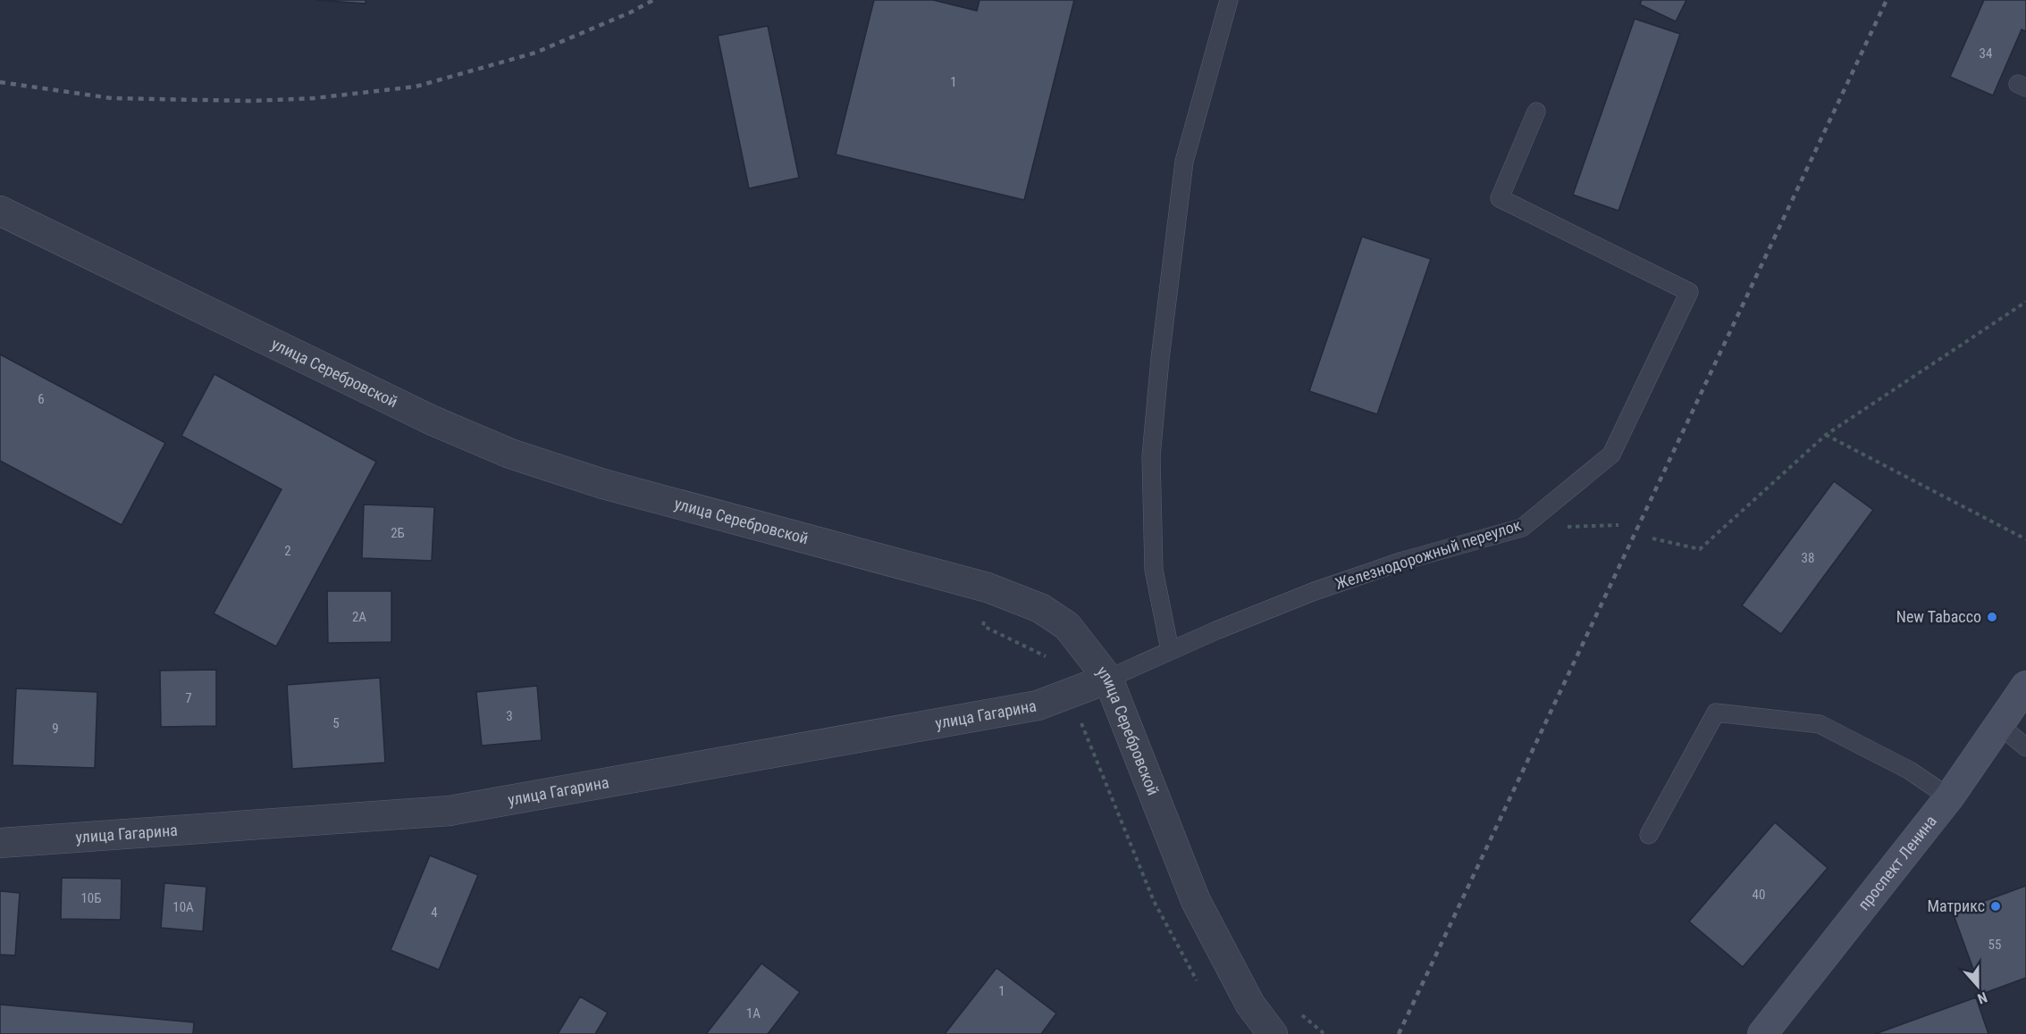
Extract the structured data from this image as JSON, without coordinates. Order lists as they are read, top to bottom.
{
  "streets": {
    "main road": ["проспект Ленина"],
    "street": ["улица Серебровской", "улица Гагарина"],
    "lane": ["Железнодорожный переулок"]
  },
  "crossings": [
    ["улица Серебровской", "Железнодорожный переулок"],
    ["улица Серебровской", "улица Гагарина"],
    ["Железнодорожный переулок", "улица Гагарина"]
  ],
  "places": ["New Tabacco", "Матрикс"],
  "house_numbers": [
    "34",
    "1",
    "6",
    "2Б",
    "2",
    "38",
    "2А",
    "7",
    "3",
    "5",
    "9",
    "40",
    "10Б",
    "10А",
    "4",
    "55",
    "1",
    "1А"
  ],
  "north": "bottom"
}
